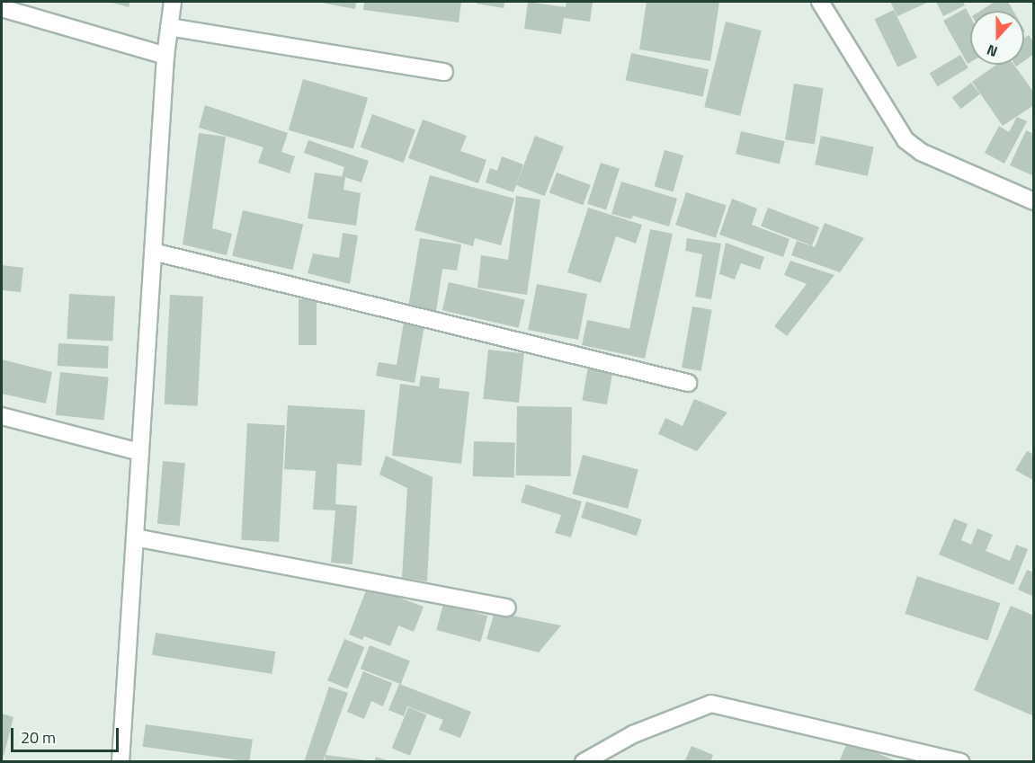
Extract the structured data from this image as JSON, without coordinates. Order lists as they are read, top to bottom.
{
  "scale_bar": "20 m",
  "north": "bottom"
}
